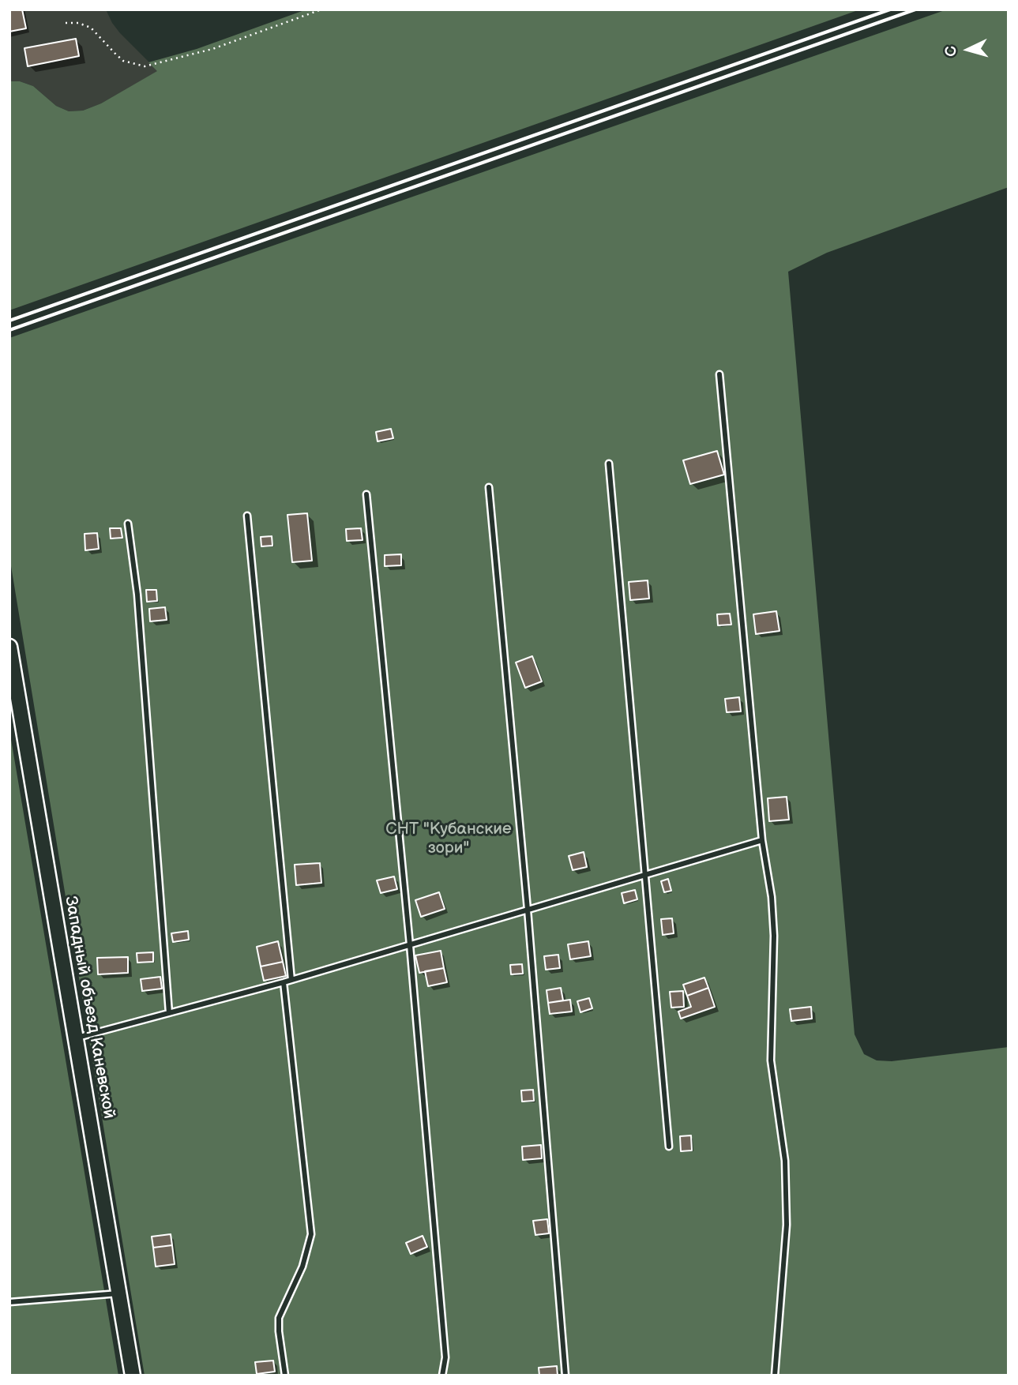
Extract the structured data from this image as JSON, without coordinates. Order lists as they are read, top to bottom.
{
  "streets": {
    "main road": ["Западный объезд Каневской"]
  },
  "parks": ["СНТ \"Кубанские зори\""],
  "north": "left"
}
